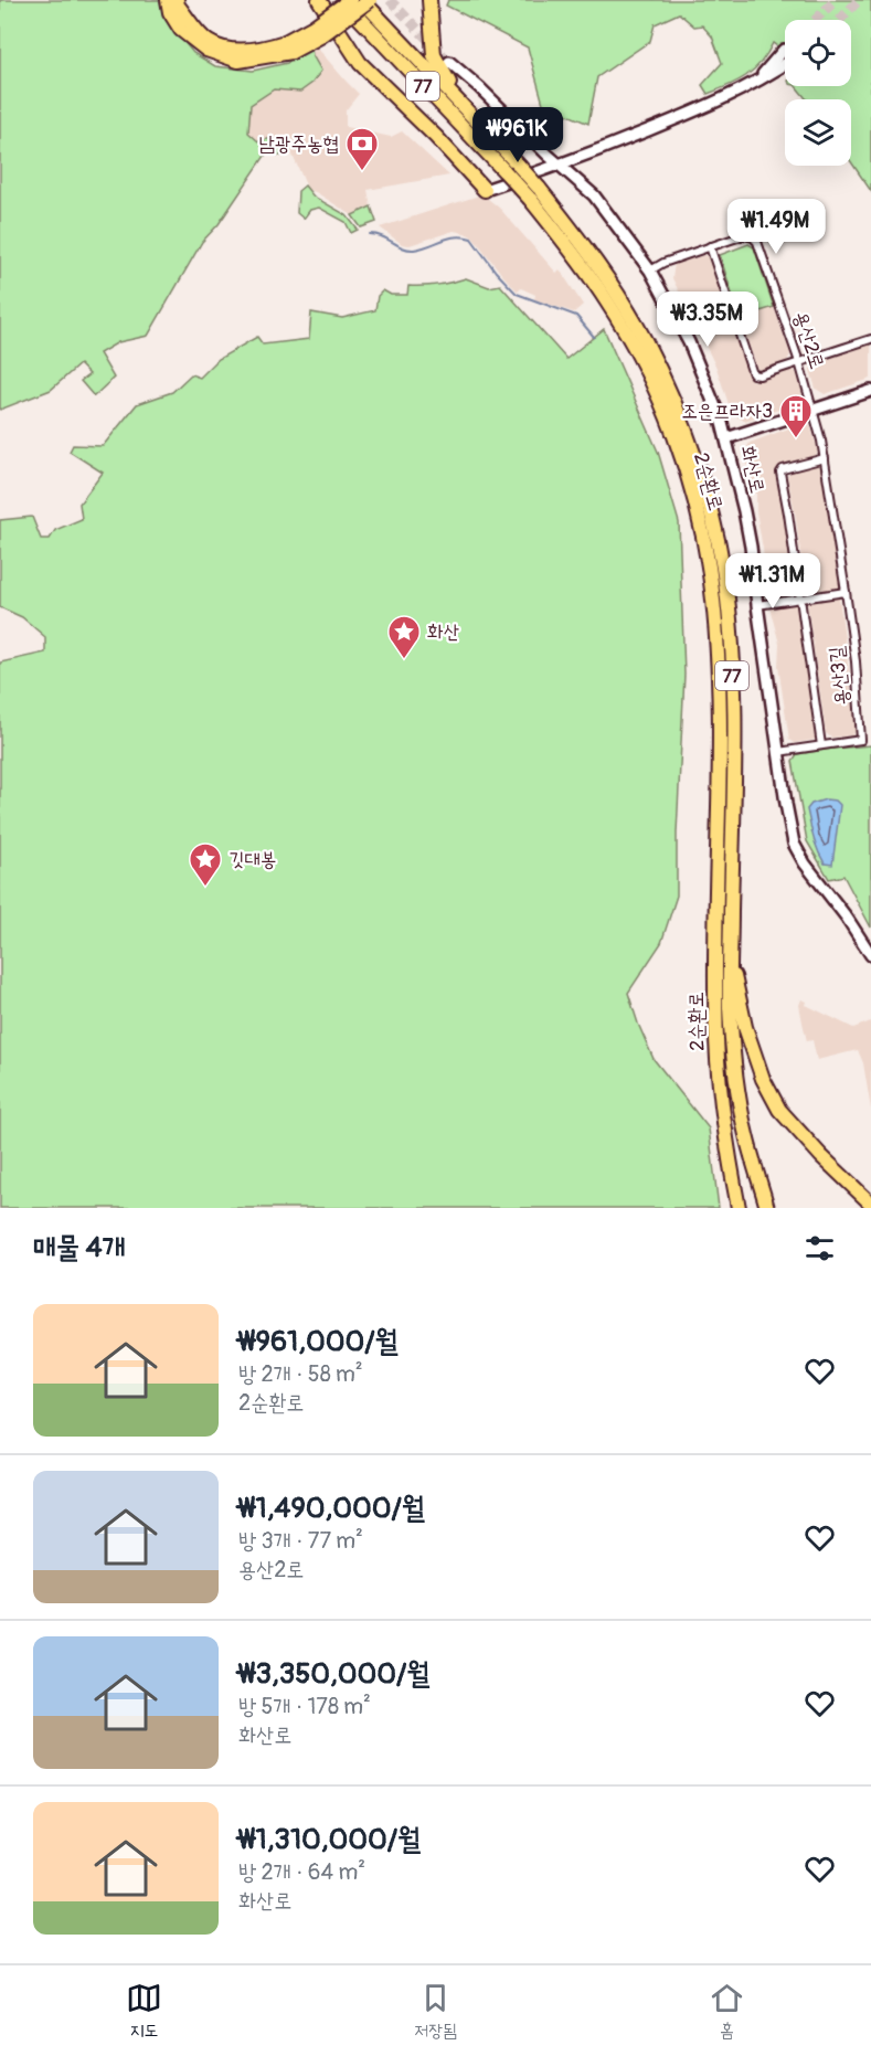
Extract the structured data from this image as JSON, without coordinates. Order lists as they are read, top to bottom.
{
  "streets": {
    "highway": ["77", "2순환로"],
    "main road": ["화산로"],
    "street": ["용산2로", "용산3길"]
  },
  "crossings": [
    ["용산2로", "화산로"],
    ["용산2로", "용산3길"],
    ["화산로", "용산3길"]
  ],
  "places": {
    "bank": ["남광주농협"],
    "building": ["조은프라자3"],
    "place": ["화산", "깃대봉"]
  },
  "page": {
    "price": [
      "₩961K",
      "₩1.49M",
      "₩3.35M",
      "₩1.31M"
    ],
    "heading": "매물 4개",
    "list": [
      {
        "name": "₩961,000/월",
        "note": "방 2개 · 58 m² · 2순환로"
      },
      {
        "name": "₩1,490,000/월",
        "note": "방 3개 · 77 m² · 용산2로"
      },
      {
        "name": "₩3,350,000/월",
        "note": "방 5개 · 178 m² · 화산로"
      },
      {
        "name": "₩1,310,000/월",
        "note": "방 2개 · 64 m² · 화산로"
      }
    ],
    "tabs": ["지도", "저장됨", "홈"]
  }
}
